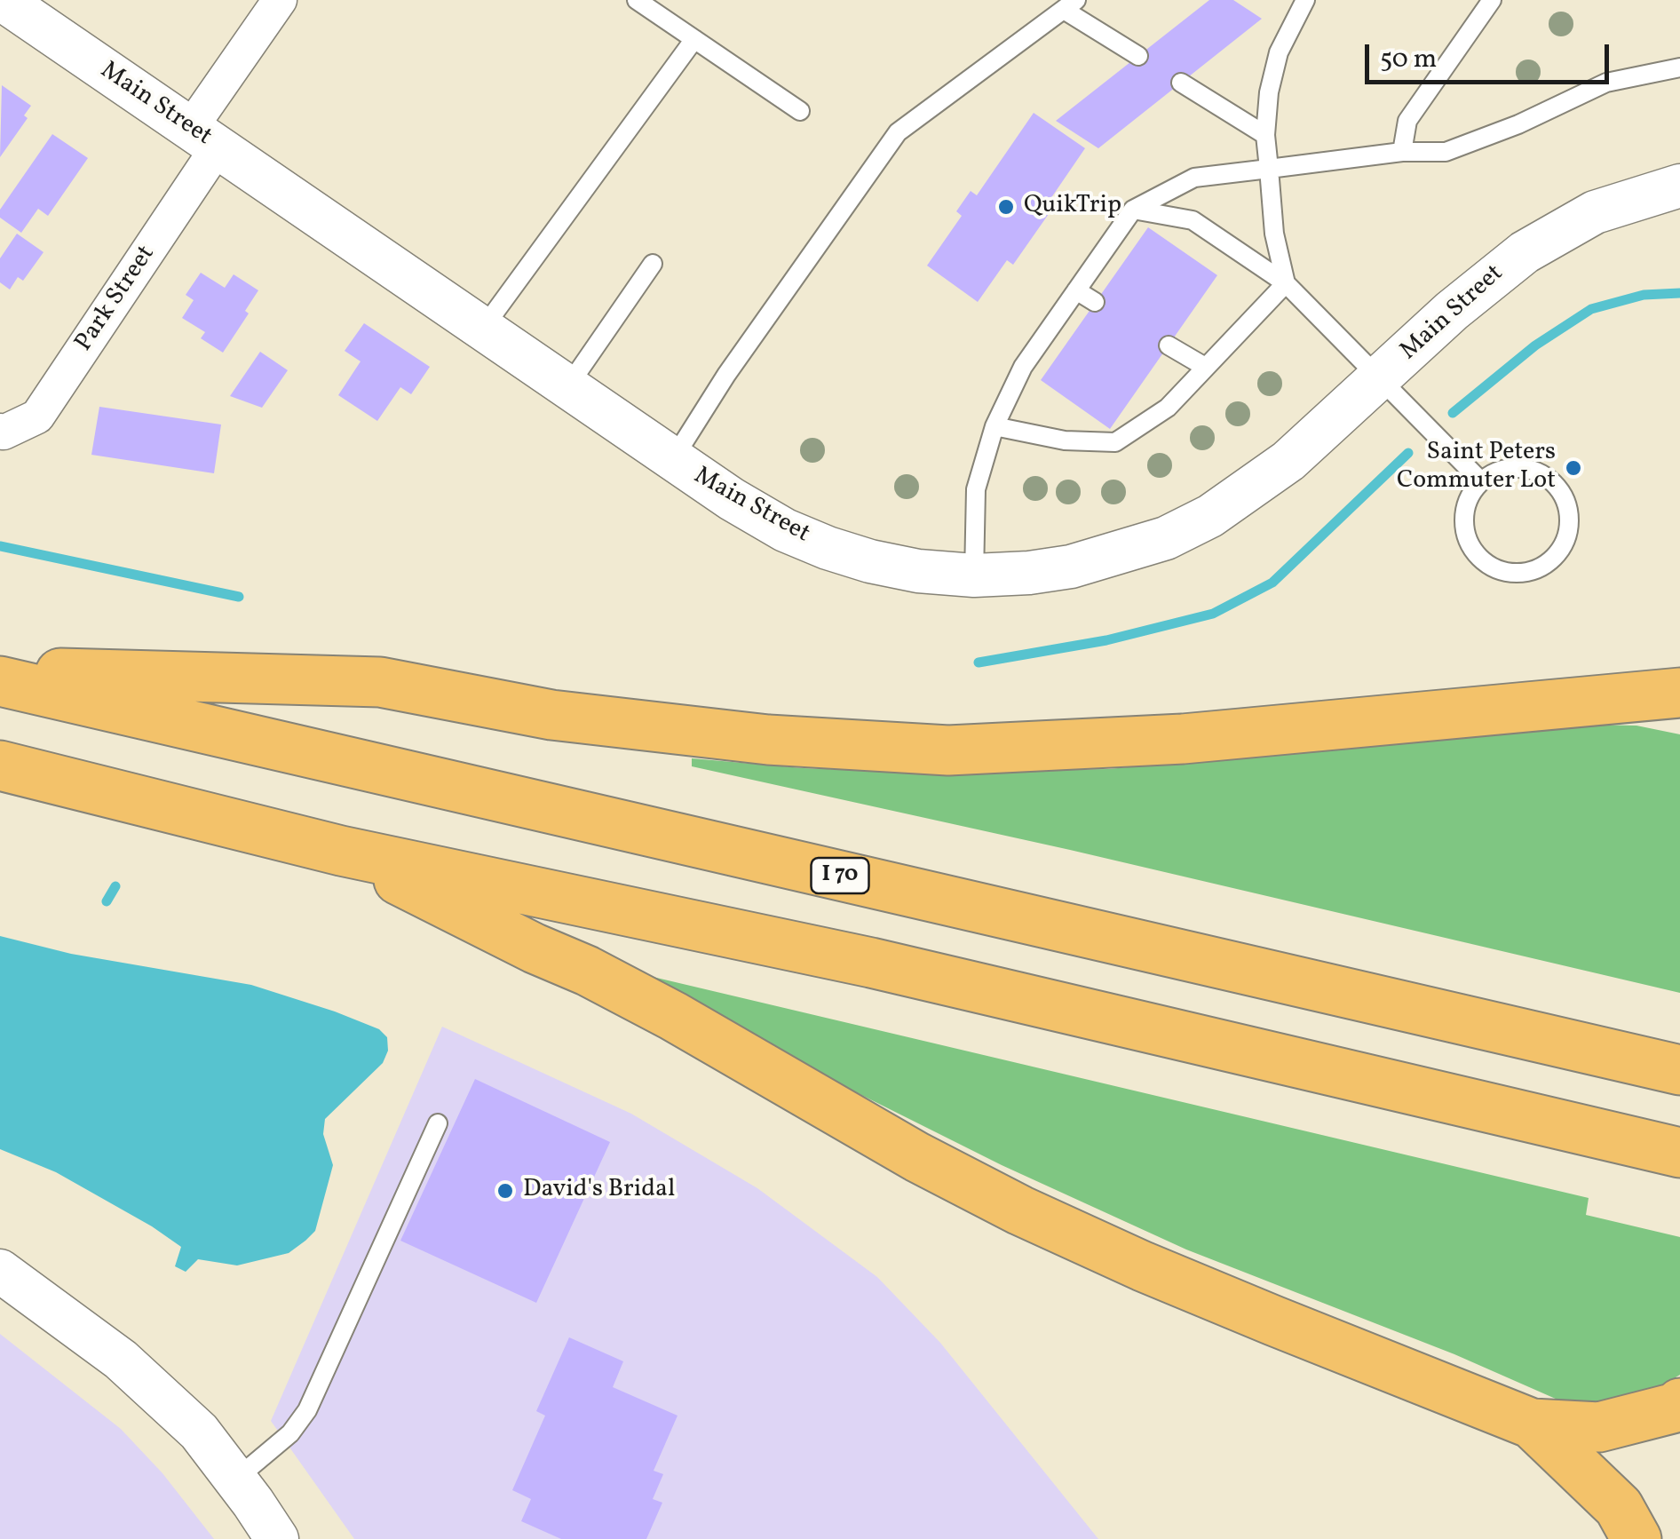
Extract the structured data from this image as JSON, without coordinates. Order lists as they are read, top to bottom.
{
  "streets": {
    "highway": ["I 70"],
    "street": ["Main Street", "Park Street"]
  },
  "crossings": [
    ["Main Street", "Park Street"]
  ],
  "places": ["QuikTrip", "Saint Peters Commuter Lot", "David's Bridal"],
  "scale_bar": "50 m"
}
